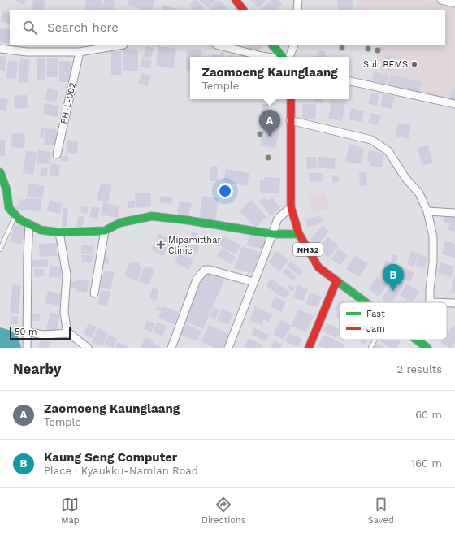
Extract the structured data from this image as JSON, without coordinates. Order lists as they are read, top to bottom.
{
  "streets": {
    "main road": ["NH32"],
    "street": ["PH-L-002"]
  },
  "places": {
    "other": ["Sub BEMS"],
    "health": ["Mipamitthar Clinic"]
  },
  "legend": ["Fast", "Jam"],
  "scale_bar": "50 m",
  "page": {
    "search": "Search here",
    "popup": ["Zaomoeng Kaunglaang", "Temple"],
    "pins": ["A", "B"],
    "scale": "50 m",
    "heading": ["Nearby", "2 results"],
    "list": [
      {
        "mark": "A",
        "name": "Zaomoeng Kaunglaang",
        "note": "Temple",
        "value": "60 m"
      },
      {
        "mark": "B",
        "name": "Kaung Seng Computer",
        "note": "Place · Kyaukku-Namlan Road",
        "value": "160 m"
      }
    ],
    "nav": ["Map", "Directions", "Saved"]
  }
}
